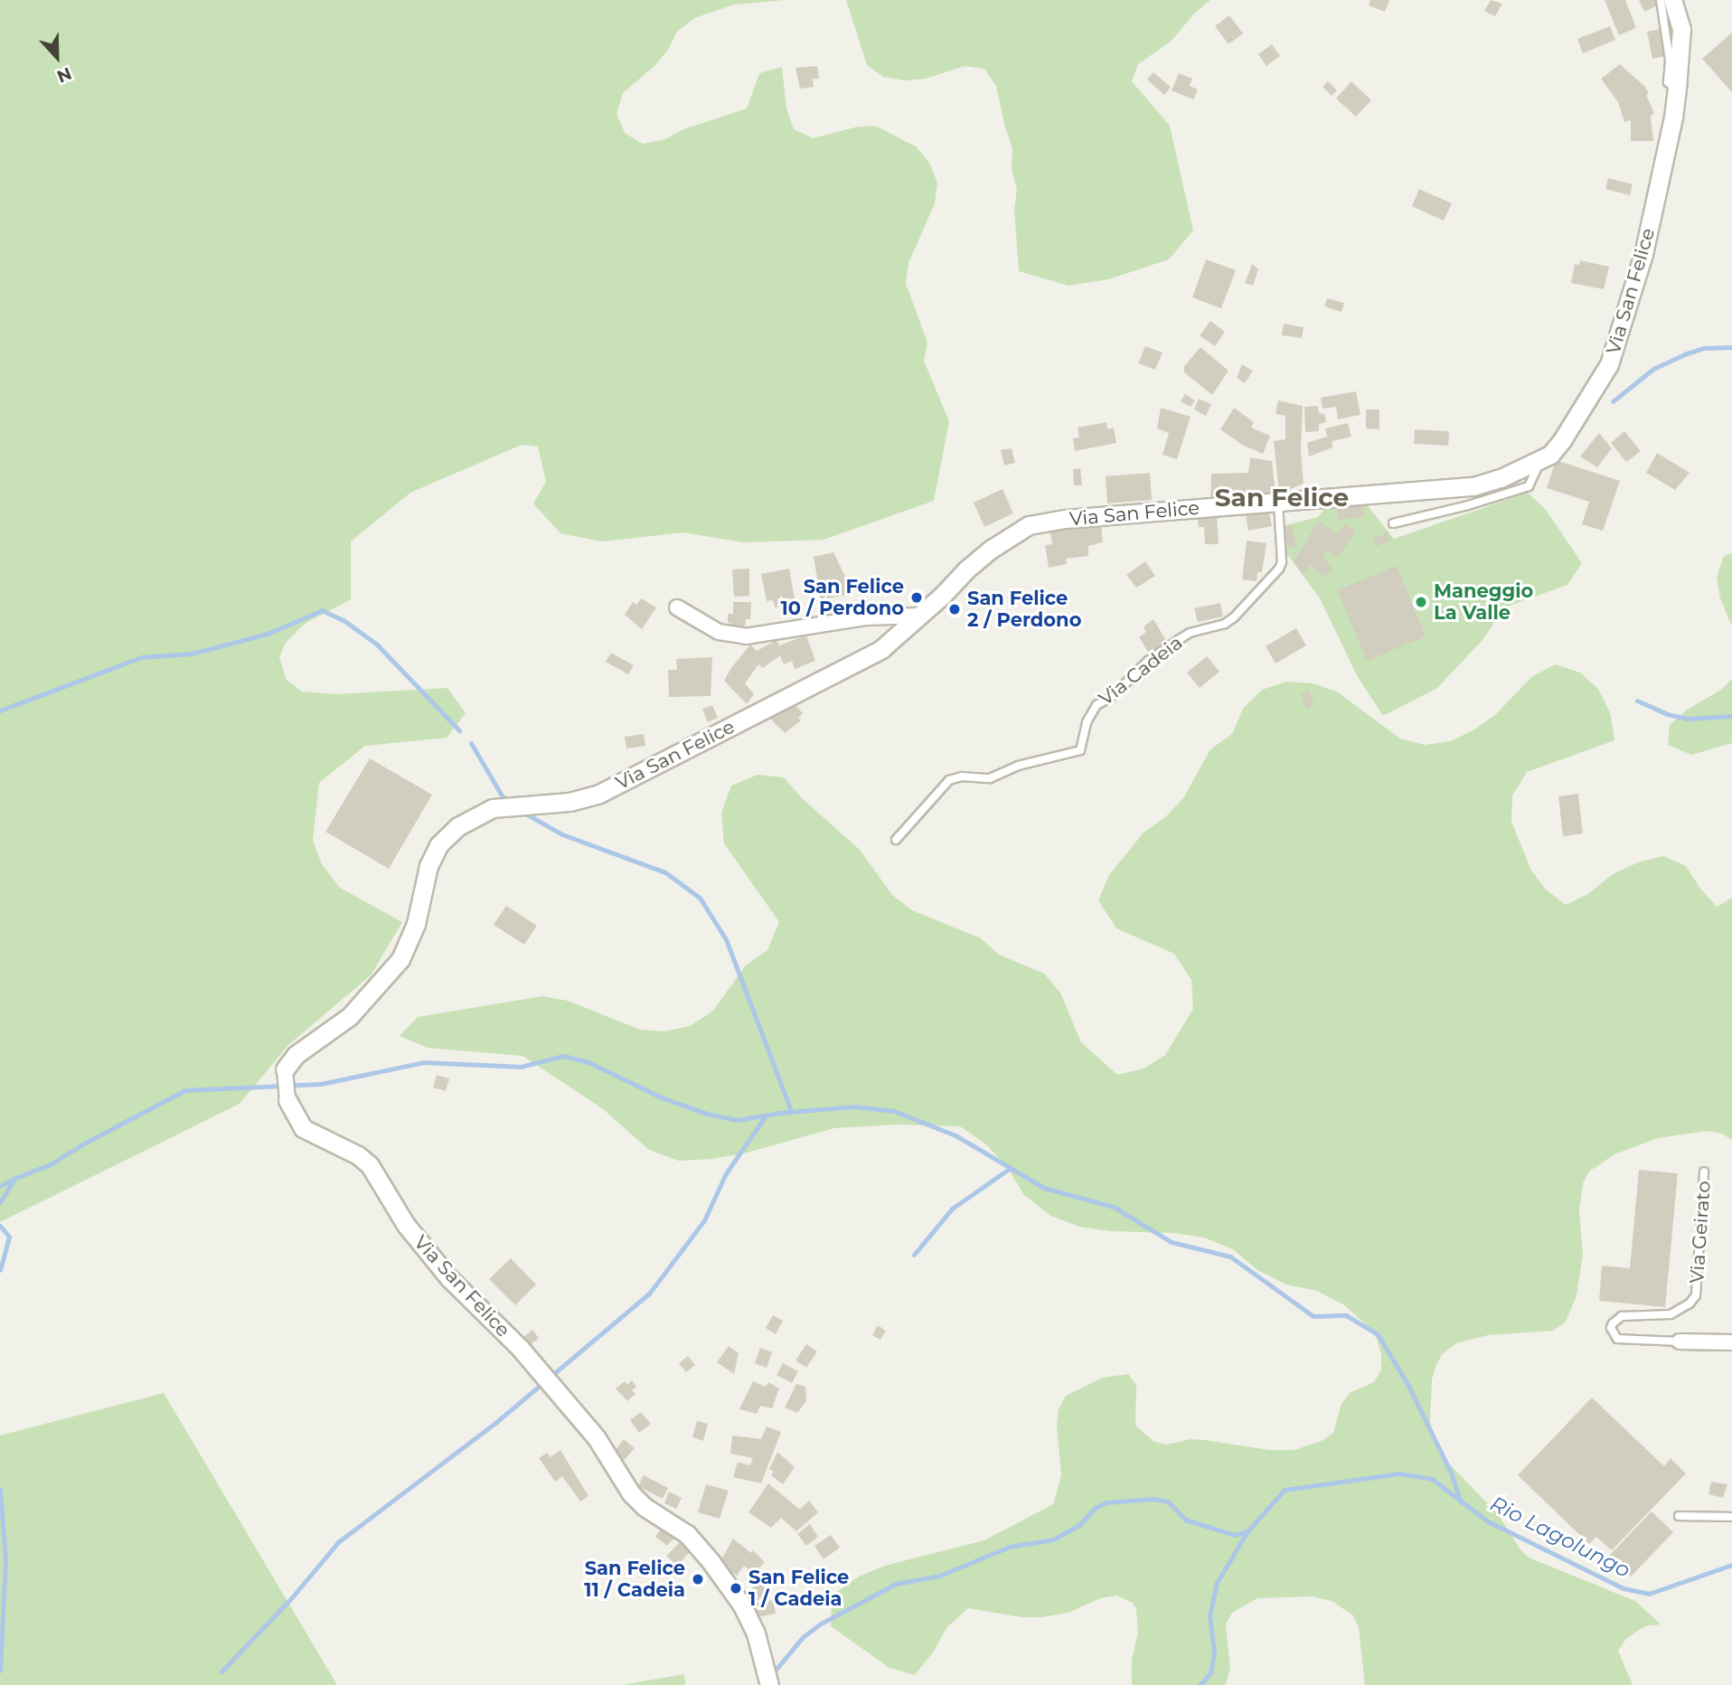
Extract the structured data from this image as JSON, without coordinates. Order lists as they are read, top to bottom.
{
  "streets": {
    "street": ["Via San Felice", "Via Geirato"],
    "lane": ["Via Cadeia"]
  },
  "crossings": [
    ["Via San Felice", "Via Cadeia"]
  ],
  "districts": ["San Felice"],
  "water": ["Rio Lagolungo"],
  "places": [
    "San Felice 10 / Perdono",
    "Maneggio La Valle",
    "San Felice 2 / Perdono",
    "San Felice 11 / Cadeia",
    "San Felice 1 / Cadeia"
  ],
  "north": "bottom"
}
